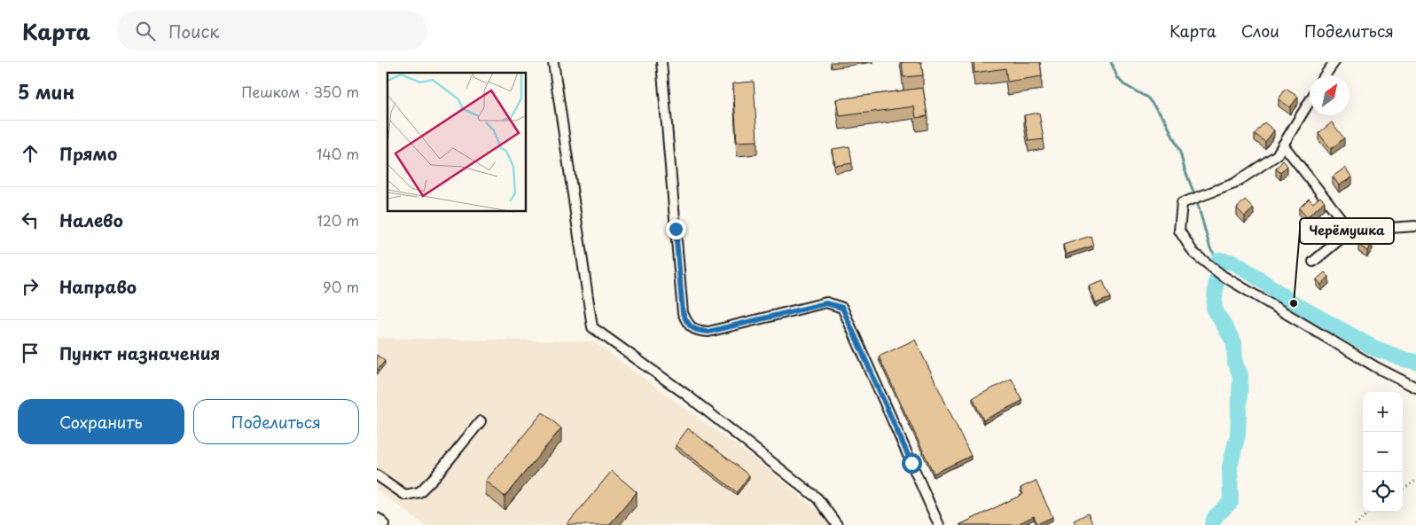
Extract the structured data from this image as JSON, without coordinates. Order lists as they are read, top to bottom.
{
  "places": ["Черёмушка"],
  "north": "top right",
  "page": {
    "header": "Карта",
    "search": "Поиск",
    "nav": ["Карта", "Слои", "Поделиться"],
    "heading": ["5 мин", "Пешком · 350 m"],
    "list": [
      ["Прямо", "140 m"],
      ["Налево", "120 m"],
      ["Направо", "90 m"],
      "Пункт назначения"
    ],
    "buttons": ["Сохранить", "Поделиться"],
    "map_buttons": ["+", "−"]
  }
}
